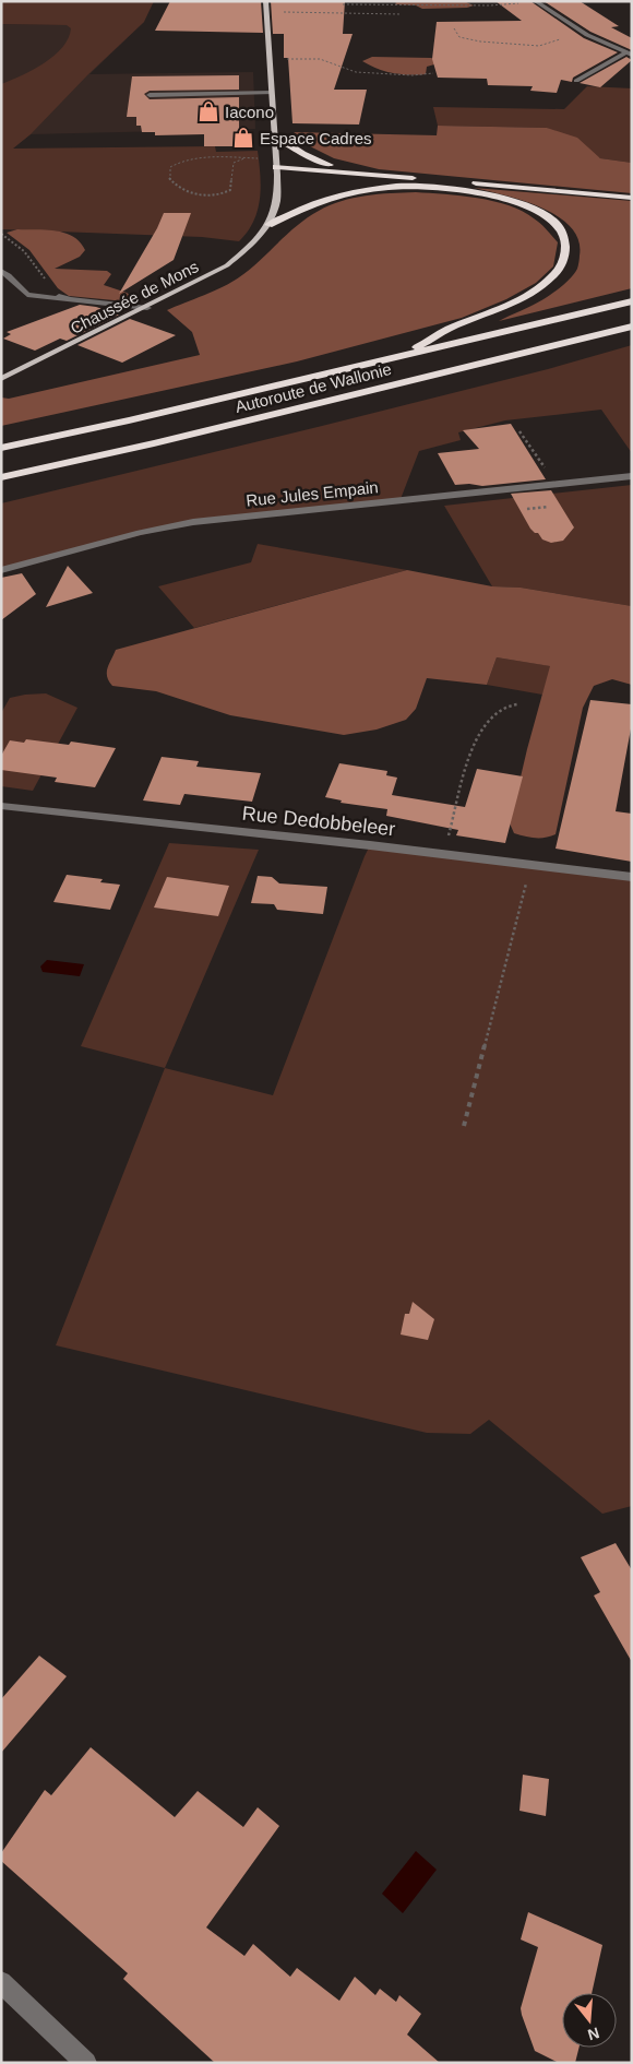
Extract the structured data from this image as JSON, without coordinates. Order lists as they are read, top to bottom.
{
  "streets": {
    "highway": ["Autoroute de Wallonie"],
    "main road": ["Chaussée de Mons"],
    "street": ["Rue Jules Empain", "Rue Dedobbeleer"]
  },
  "places": {
    "shop": ["Iacono", "Espace Cadres"]
  },
  "north": "bottom"
}
